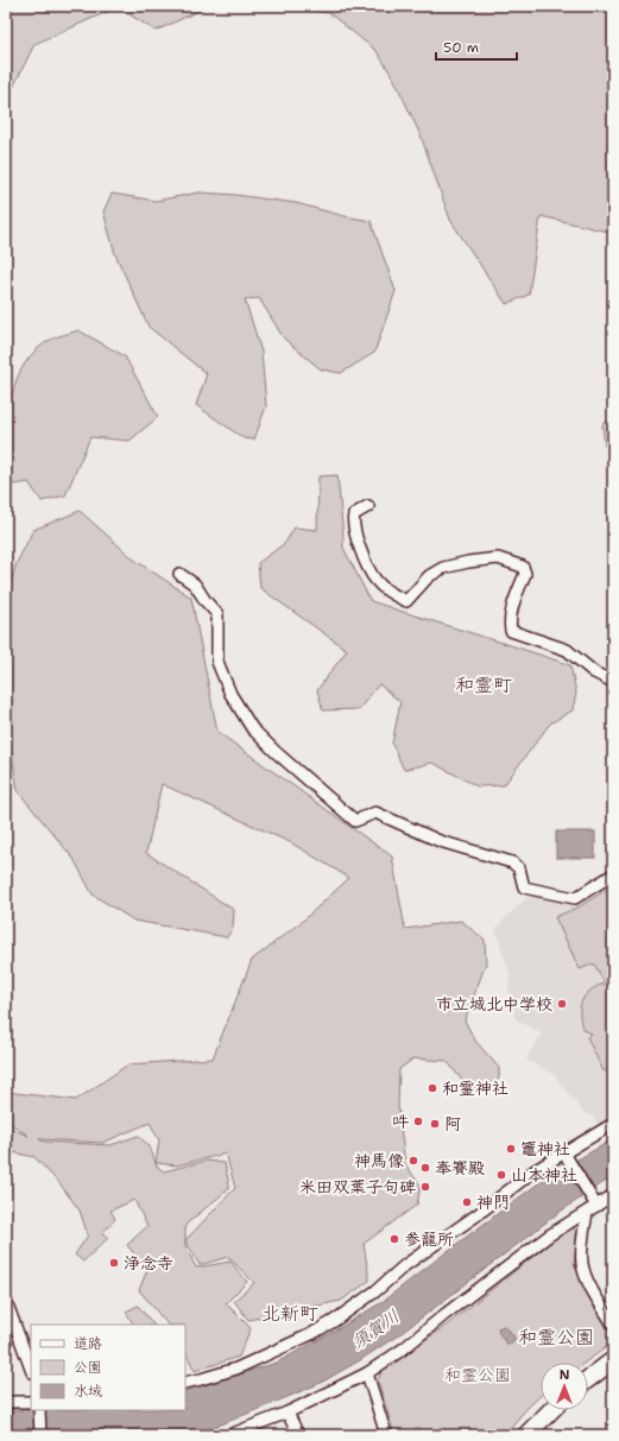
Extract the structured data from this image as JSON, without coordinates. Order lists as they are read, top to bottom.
{
  "districts": ["和霊町", "北新町", "和霊公園"],
  "water": ["須賀川"],
  "parks": ["和霊公園"],
  "places": [
    "市立城北中学校",
    "和霊神社",
    "吽",
    "阿",
    "竈神社",
    "神馬像",
    "奉賽殿",
    "山本神社",
    "米田双葉子句碑",
    "神門",
    "参籠所",
    "浄念寺"
  ],
  "legend": ["道路", "公園", "水域"],
  "scale_bar": "50 m",
  "north": "top"
}
